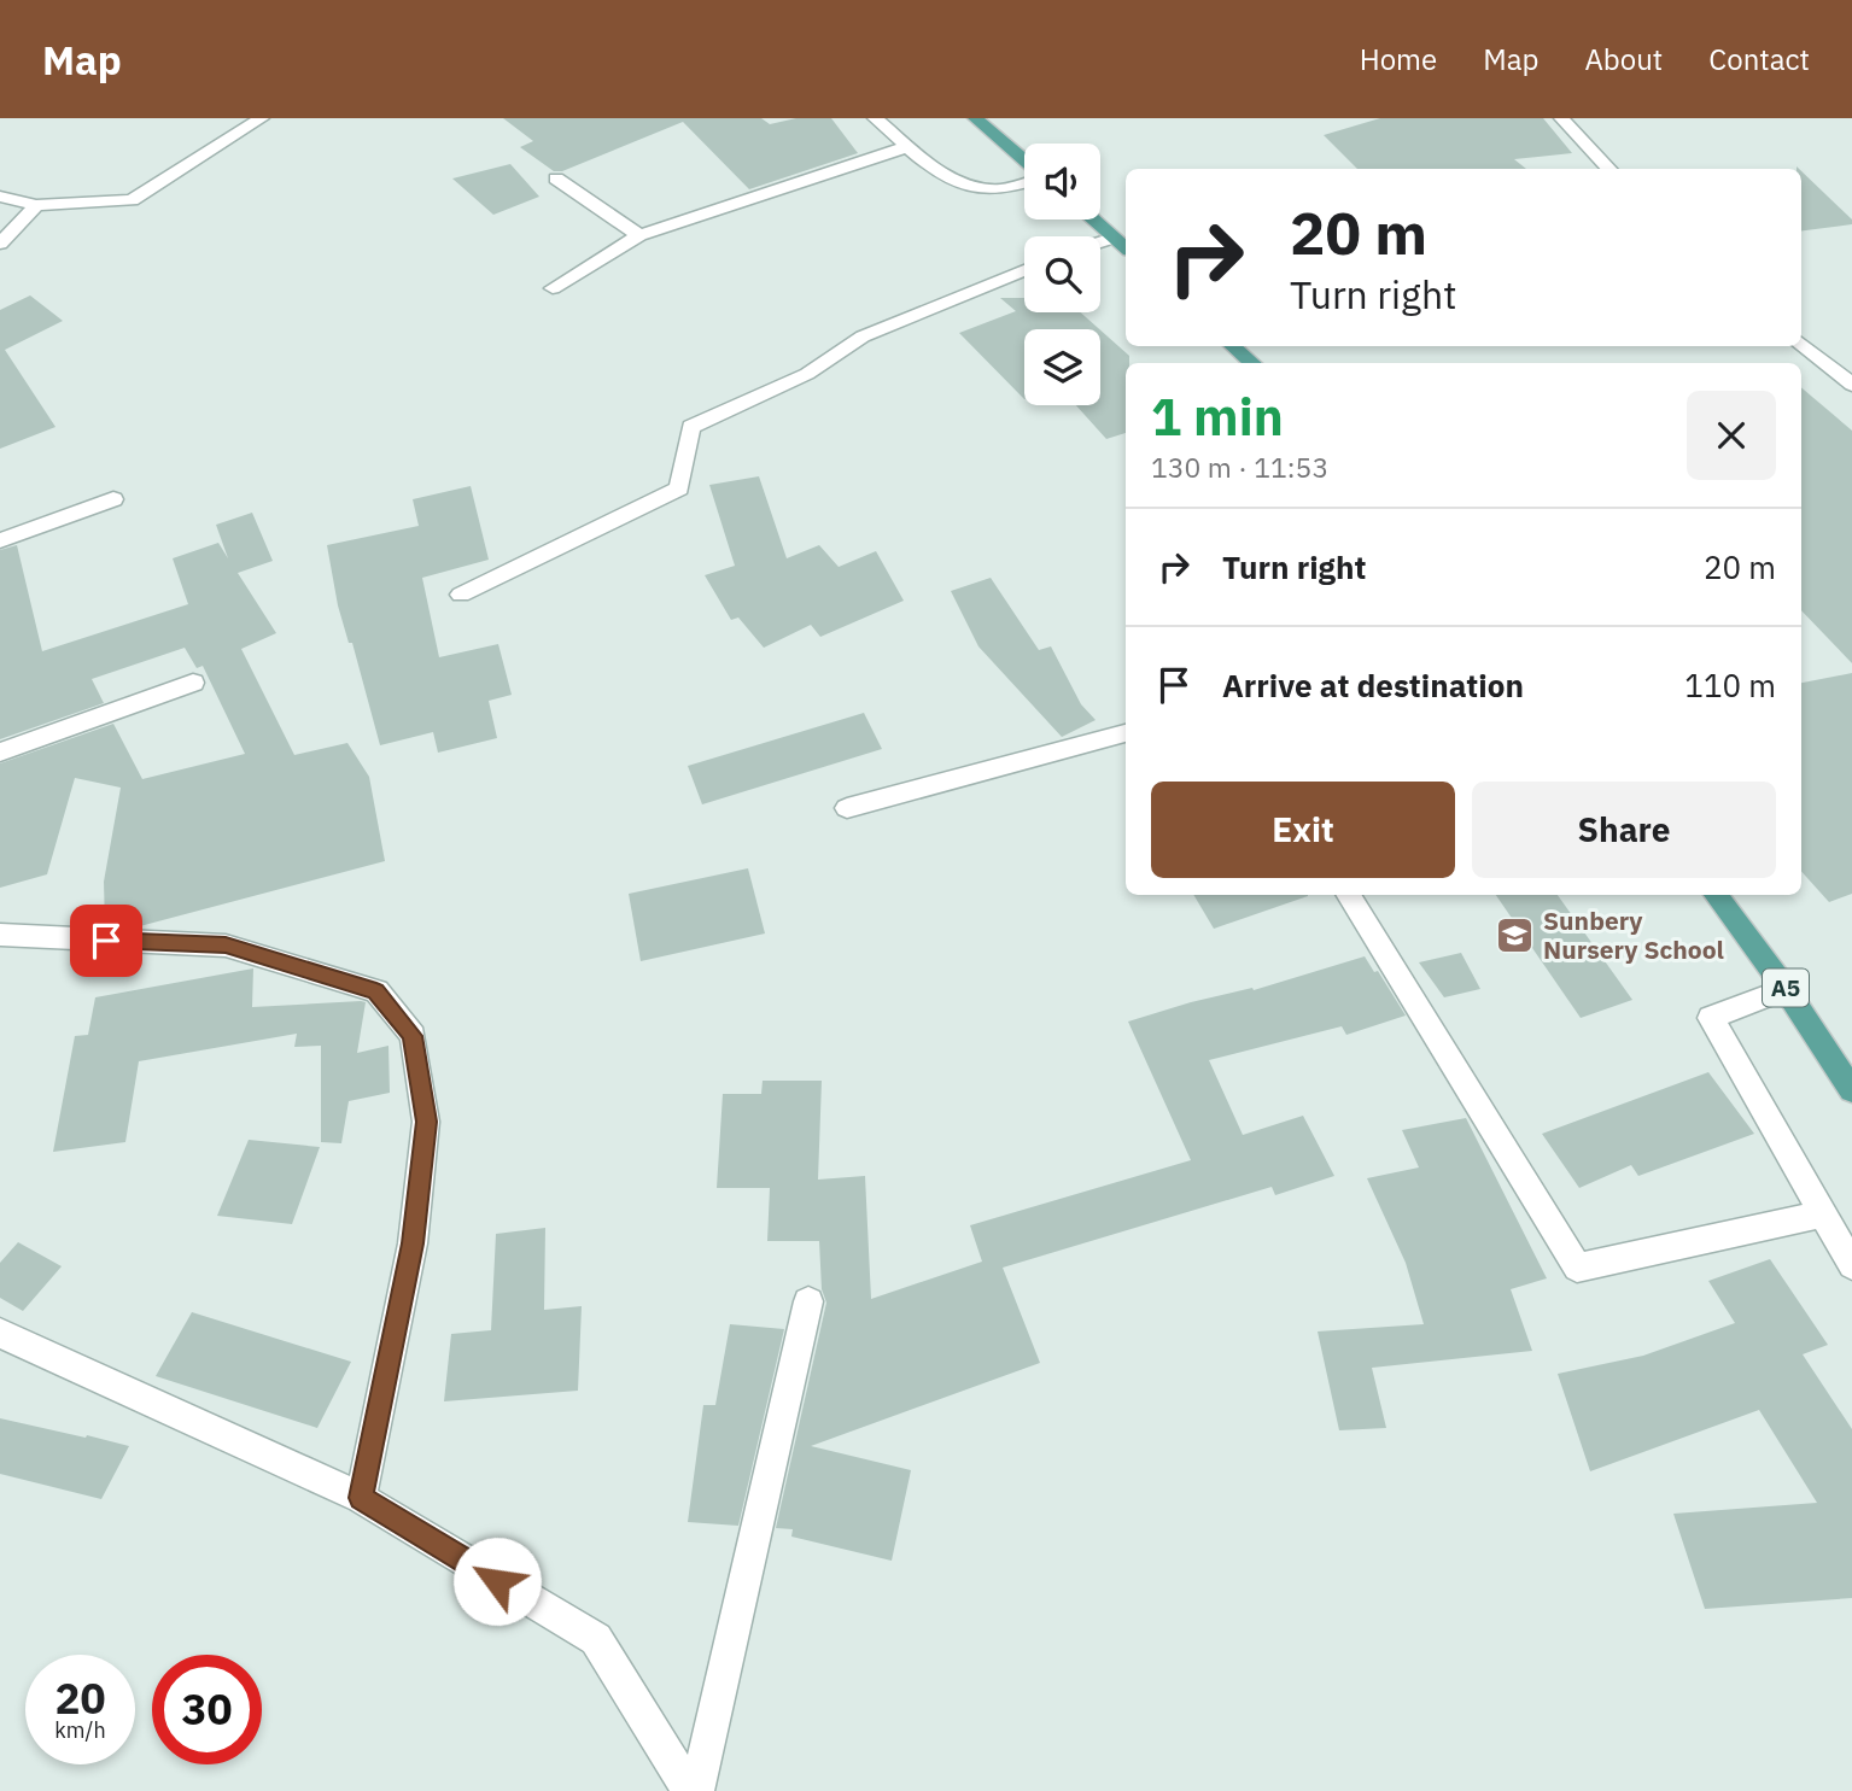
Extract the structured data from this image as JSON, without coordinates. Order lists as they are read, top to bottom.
{
  "streets": {
    "main road": ["A5"]
  },
  "places": {
    "school or university": ["Sunbery Nursery School"]
  },
  "page": {
    "header": "Map",
    "nav": [
      "Home",
      "Map",
      "About",
      "Contact"
    ],
    "turn": ["20 m", "Turn right"],
    "heading": ["1 min", "130 m · 11:53"],
    "list": [
      {
        "name": "Turn right",
        "value": "20 m"
      },
      {
        "name": "Arrive at destination",
        "value": "110 m"
      }
    ],
    "buttons": ["Exit", "Share"],
    "speed": "20 km/h",
    "limit": "30"
  }
}
